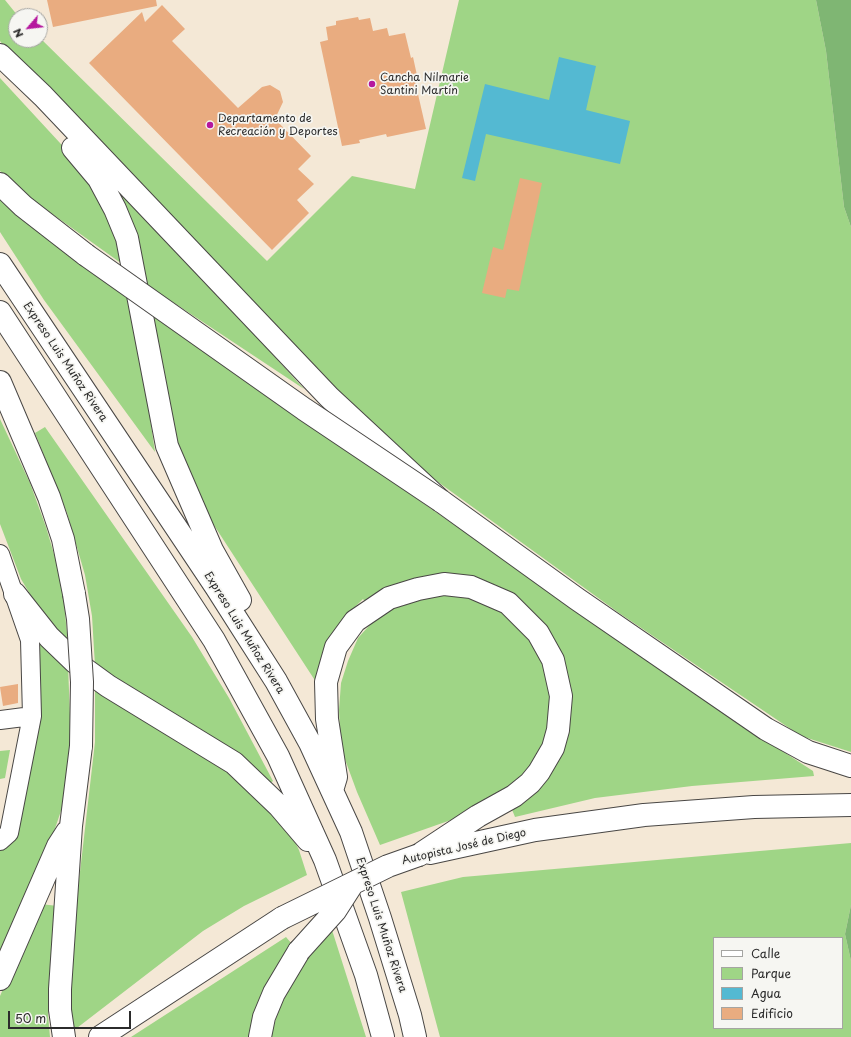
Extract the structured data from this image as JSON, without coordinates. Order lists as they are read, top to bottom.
{
  "streets": {
    "highway": ["Expreso Luis Muñoz Rivera", "Autopista José de Diego"]
  },
  "places": ["Cancha Nilmarie Santini Martín", "Departamento de Recreación y Deportes"],
  "legend": [
    "Calle",
    "Parque",
    "Agua",
    "Edificio"
  ],
  "scale_bar": "50 m",
  "north": "bottom left"
}
